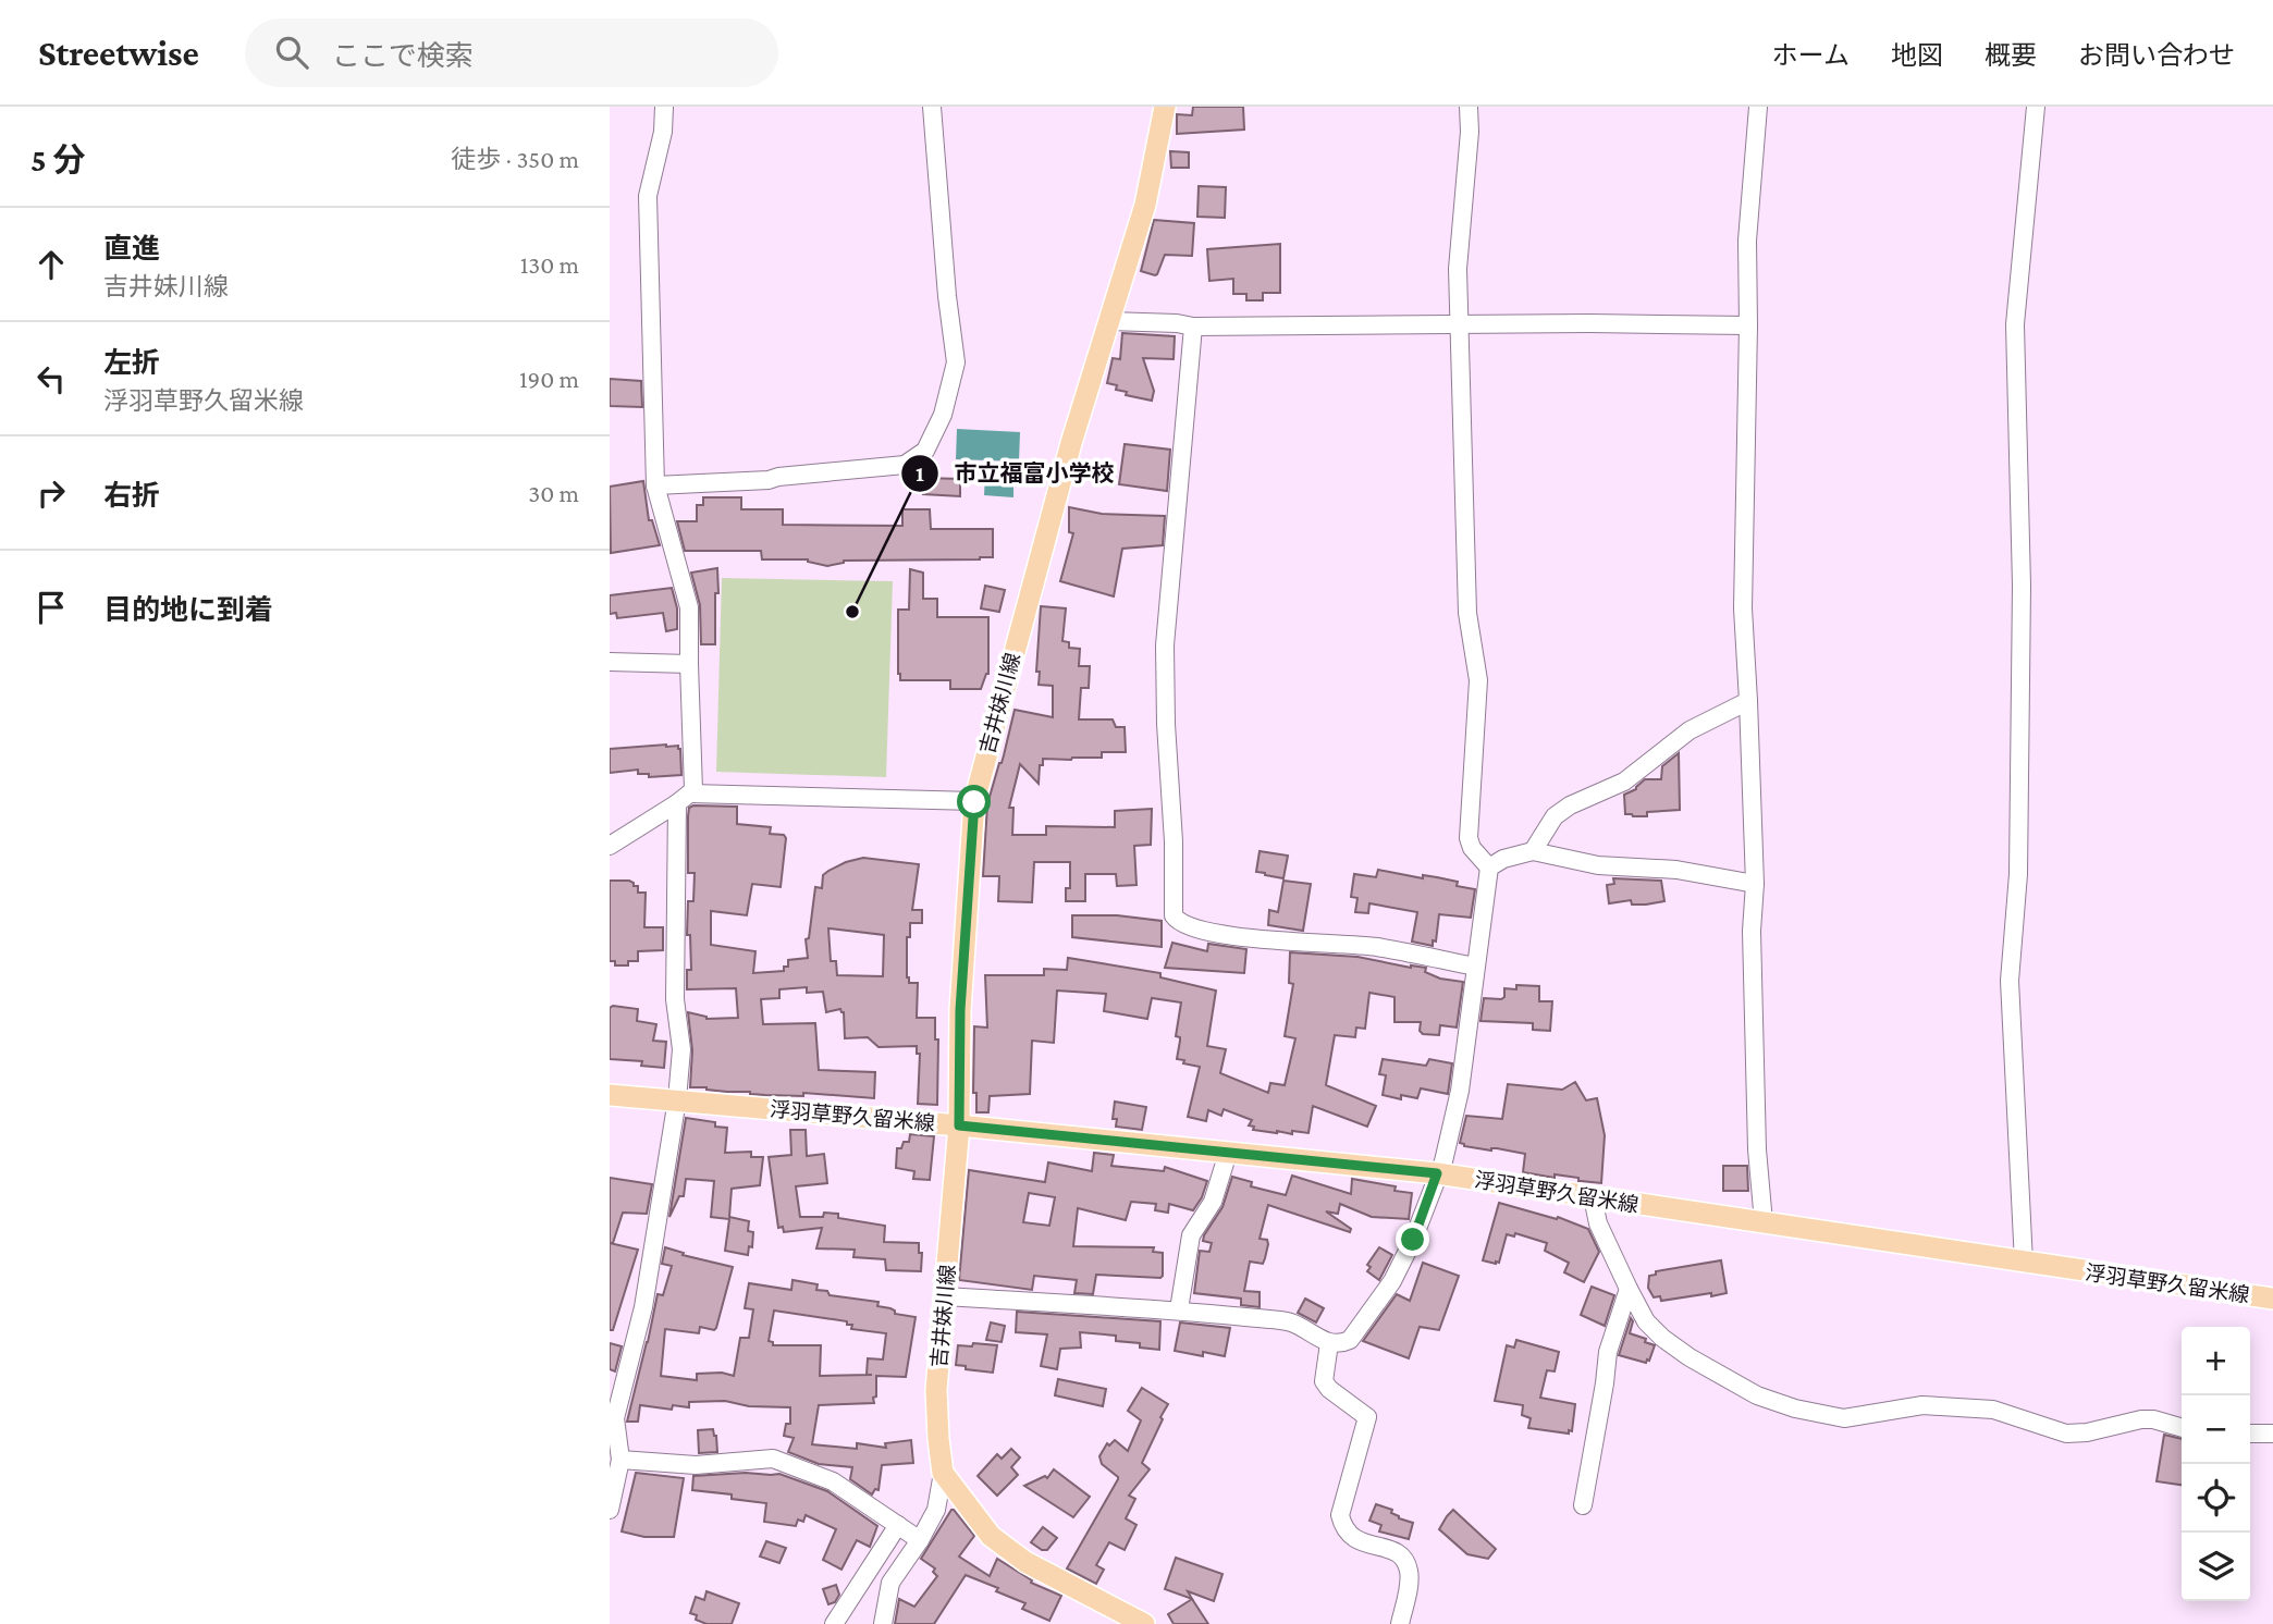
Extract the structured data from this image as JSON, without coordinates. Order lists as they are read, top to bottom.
{
  "streets": {
    "main road": ["吉井妹川線", "浮羽草野久留米線"]
  },
  "crossings": [
    ["吉井妹川線", "浮羽草野久留米線"]
  ],
  "places": ["市立福富小学校"],
  "page": {
    "header": "Streetwise",
    "search": "ここで検索",
    "nav": [
      "ホーム",
      "地図",
      "概要",
      "お問い合わせ"
    ],
    "heading": ["5 分", "徒歩 · 350 m"],
    "list": [
      ["直進", "吉井妹川線", "130 m"],
      ["左折", "浮羽草野久留米線", "190 m"],
      ["右折", "30 m"],
      "目的地に到着"
    ],
    "map_buttons": ["+", "−"]
  }
}
